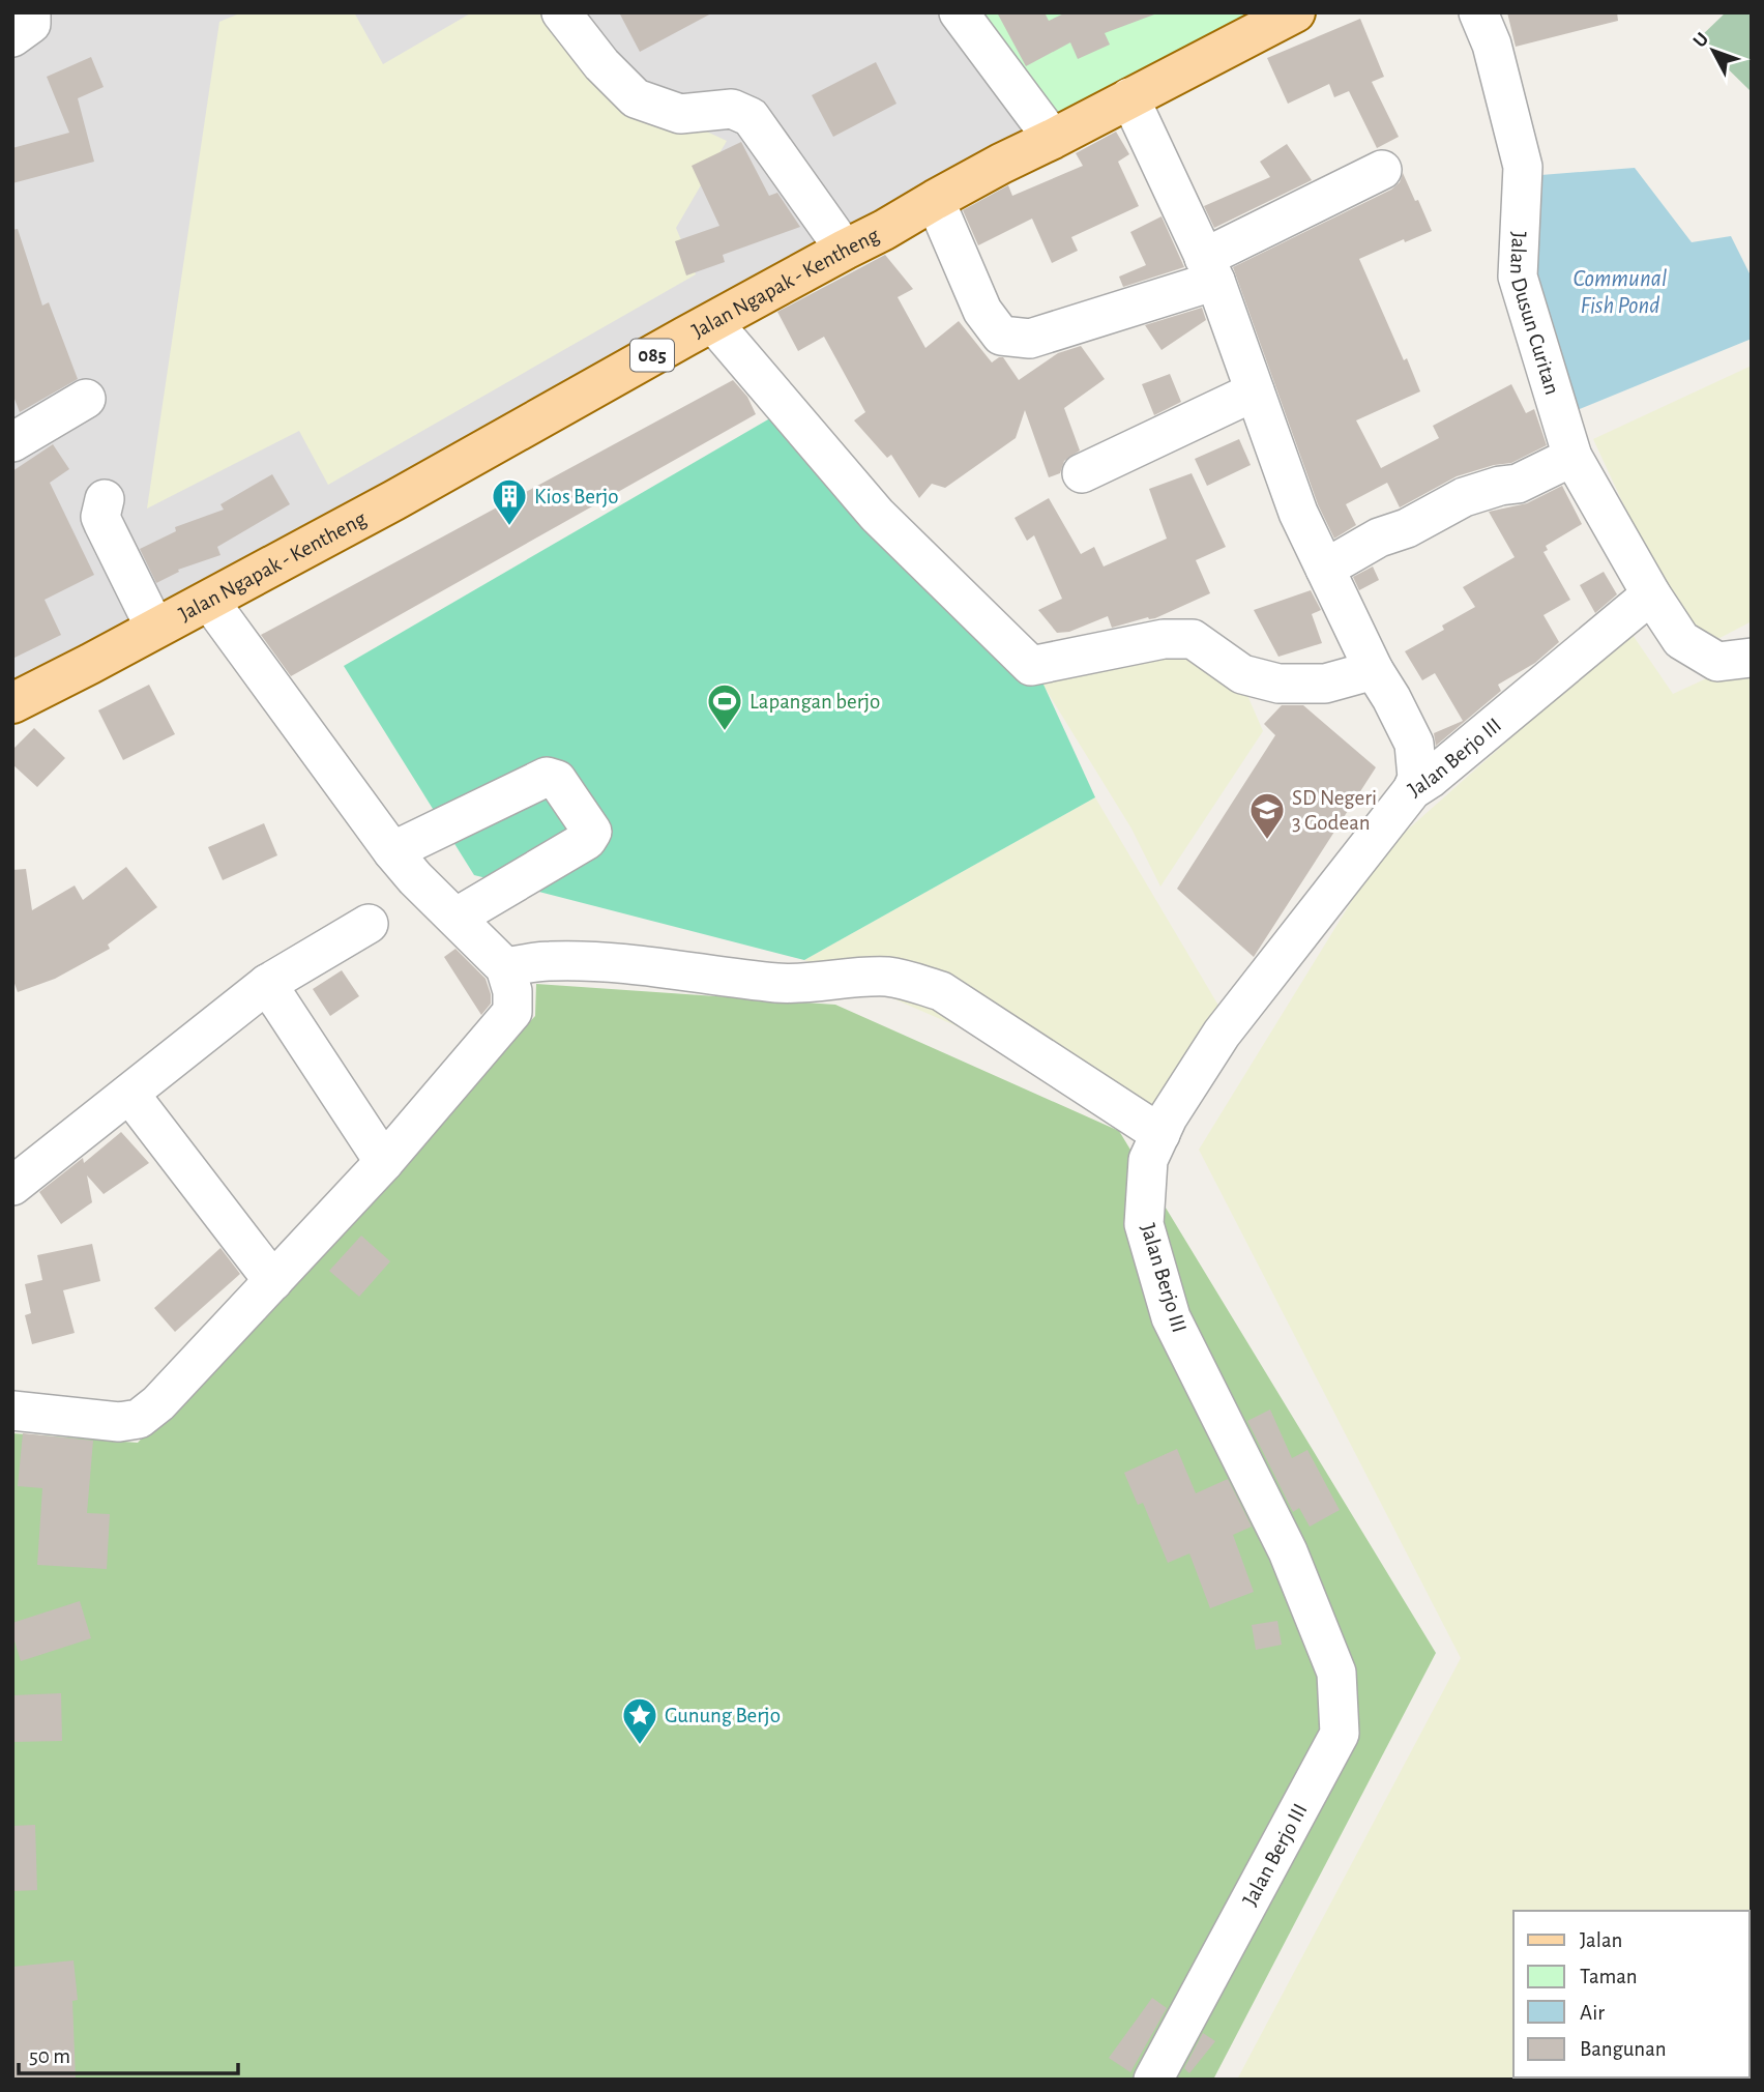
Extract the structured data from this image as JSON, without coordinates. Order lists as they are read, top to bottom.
{
  "streets": {
    "main road": ["Jalan Ngapak - Kentheng", "085"],
    "street": ["Jalan Dusun Curitan", "Jalan Berjo III"]
  },
  "crossings": [
    ["Jalan Dusun Curitan", "Jalan Berjo III"]
  ],
  "water": ["Communal Fish Pond"],
  "places": {
    "building": ["Kios Berjo"],
    "sports": ["Lapangan berjo"],
    "school or university": ["SD Negeri 3 Godean"],
    "place": ["Gunung Berjo"]
  },
  "legend": [
    "Jalan",
    "Taman",
    "Air",
    "Bangunan"
  ],
  "scale_bar": "50 m",
  "north": "top left"
}
